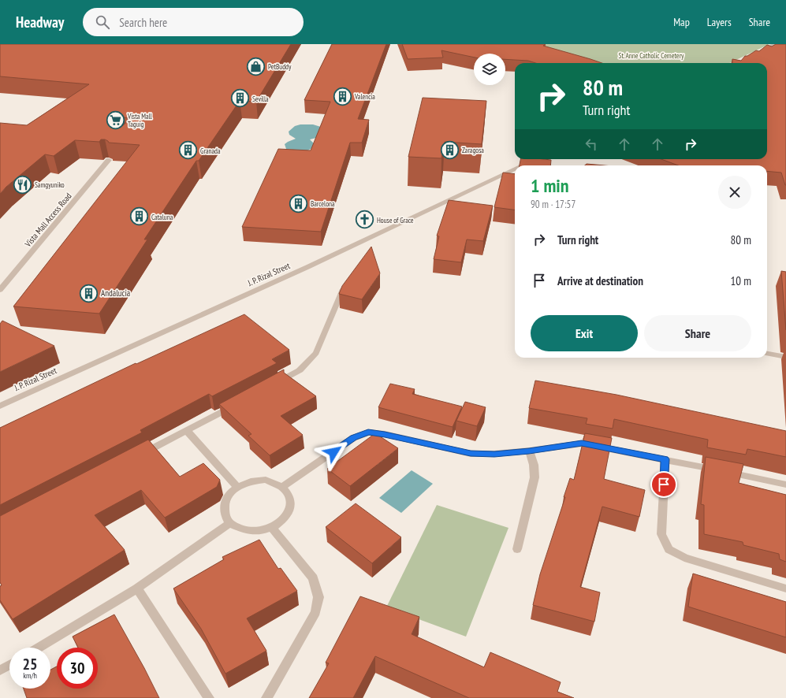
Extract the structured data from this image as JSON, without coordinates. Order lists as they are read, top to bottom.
{
  "streets": {
    "street": ["Vista Mall Access Road", "J. P. Rizal Street"]
  },
  "parks": ["St. Anne Catholic Cemetery"],
  "places": {
    "shop": ["PetBuddy"],
    "building": [
      "Valencia",
      "Sevilla",
      "Zaragosa",
      "Granada",
      "Barcelona",
      "Cataluna",
      "Andalucia"
    ],
    "supermarket": ["Vista Mall Taguig"],
    "restaurant": ["Samgyuniko"],
    "church": ["House of Grace"]
  },
  "page": {
    "header": "Headway",
    "search": "Search here",
    "nav": ["Map", "Layers", "Share"],
    "turn": ["80 m", "Turn right"],
    "heading": ["1 min", "90 m · 17:57"],
    "list": [
      {
        "name": "Turn right",
        "value": "80 m"
      },
      {
        "name": "Arrive at destination",
        "value": "10 m"
      }
    ],
    "buttons": ["Exit", "Share"],
    "speed": "25 km/h",
    "limit": "30"
  }
}
